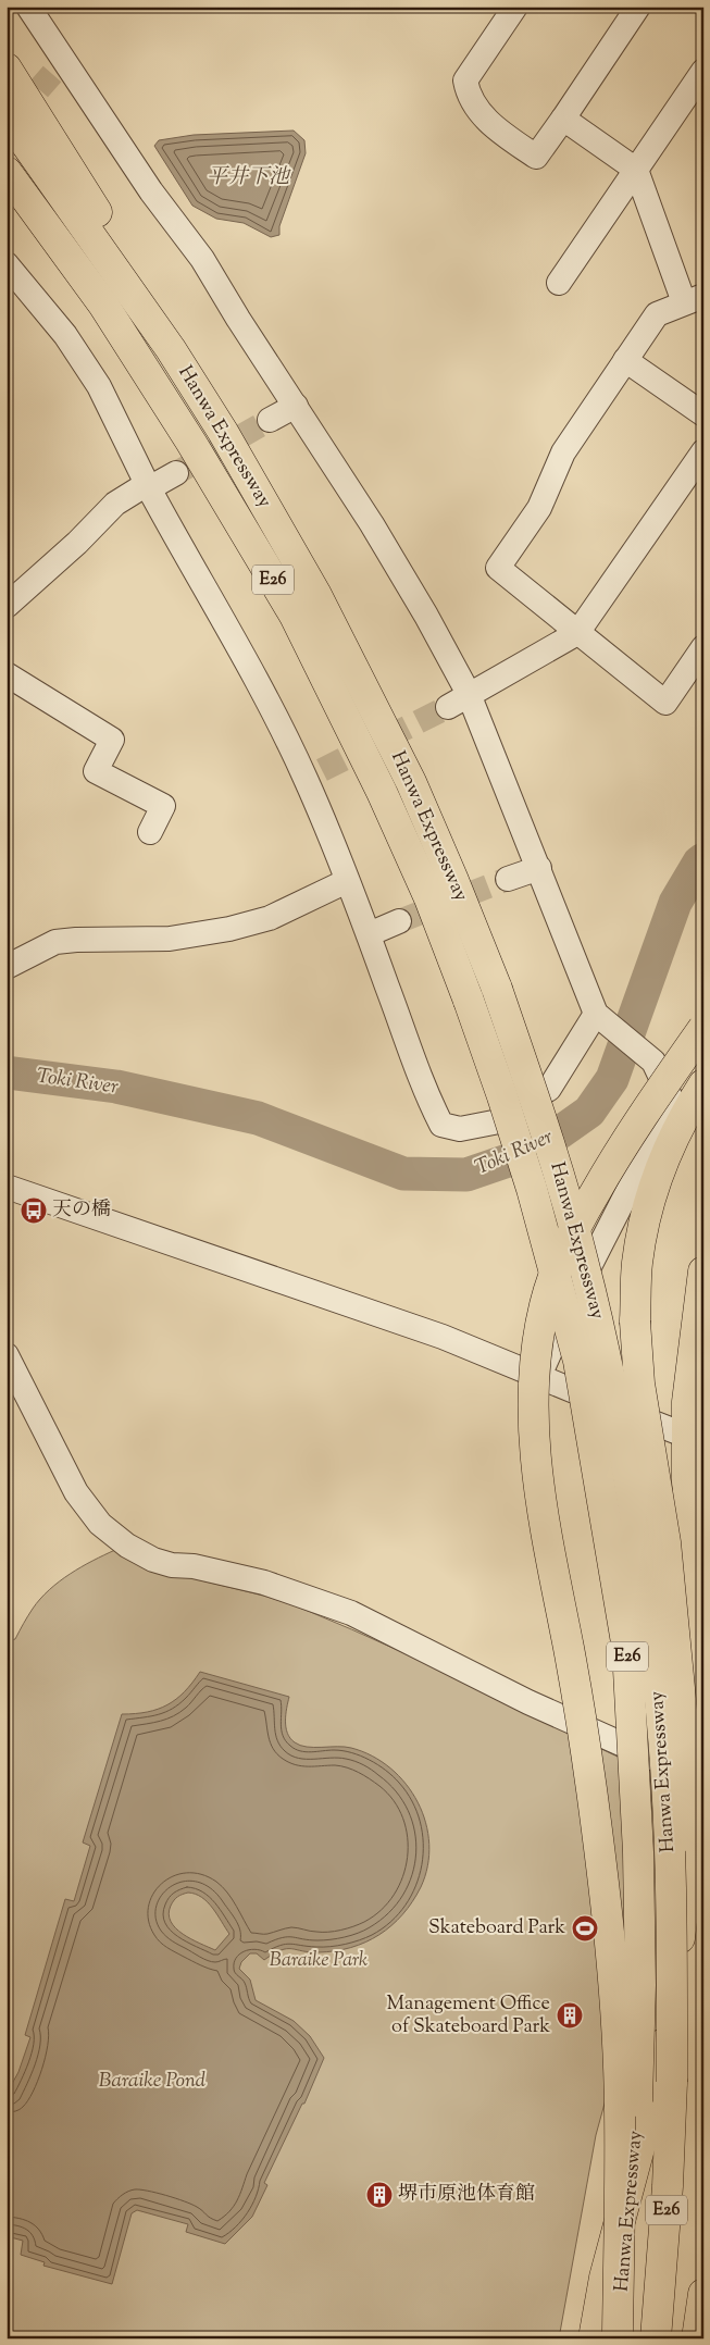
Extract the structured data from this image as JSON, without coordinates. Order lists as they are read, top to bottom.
{
  "streets": {
    "main road": ["Hanwa Expressway", "E26"]
  },
  "water": ["平井下池", "Toki River", "Baraike Pond"],
  "parks": ["Baraike Park"],
  "places": {
    "bus stop": ["天の橋"],
    "sports": ["Skateboard Park"],
    "building": ["Management Office of Skateboard Park", "堺市原池体育館"]
  }
}
